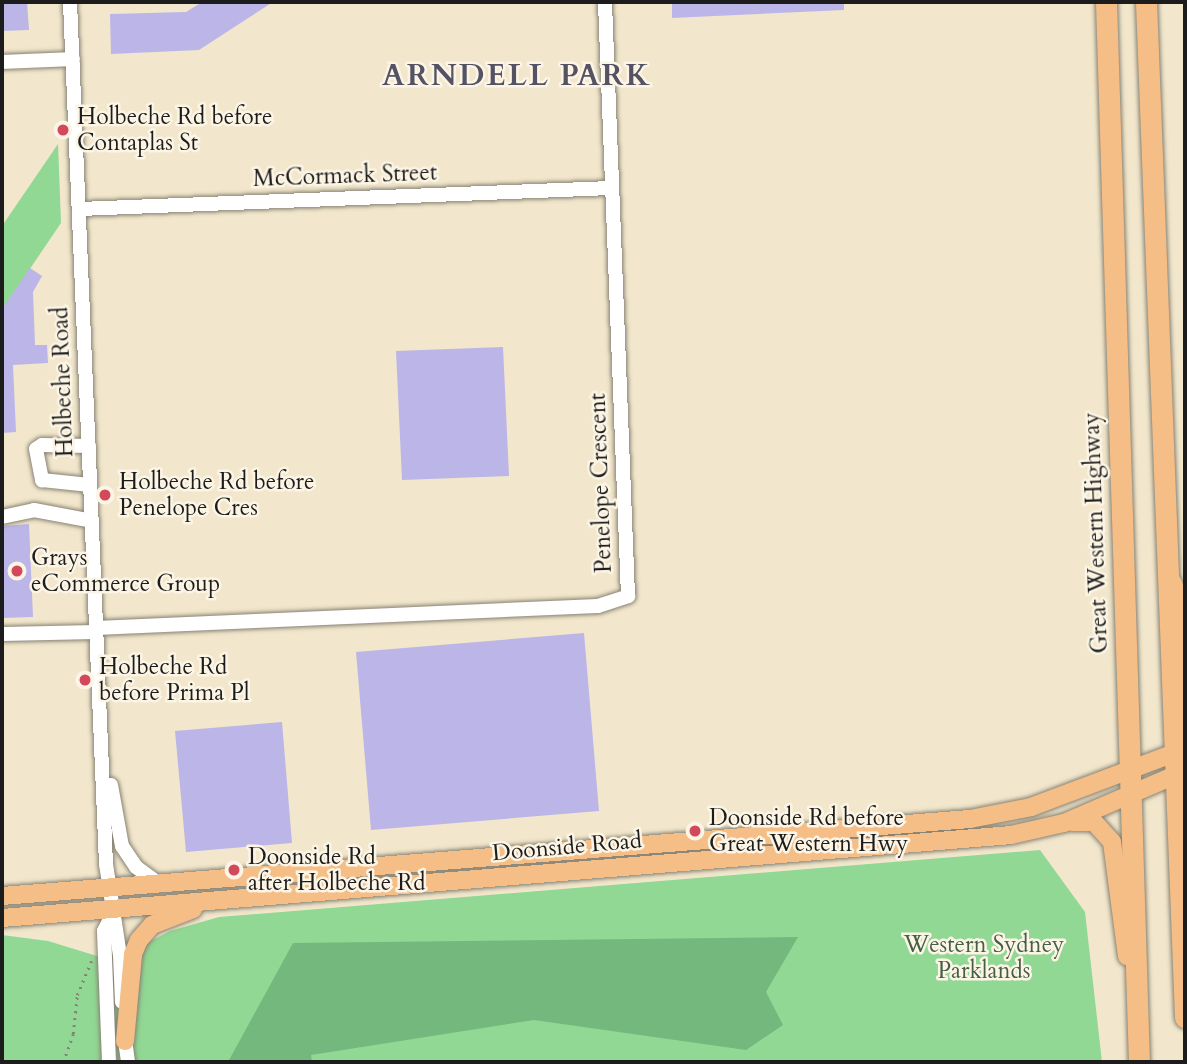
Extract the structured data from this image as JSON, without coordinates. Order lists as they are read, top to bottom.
{
  "streets": {
    "highway": ["Great Western Highway"],
    "main road": ["Doonside Road"],
    "street": ["McCormack Street", "Holbeche Road", "Penelope Crescent"]
  },
  "crossings": [
    ["McCormack Street", "Holbeche Road"],
    ["McCormack Street", "Penelope Crescent"],
    ["Holbeche Road", "Penelope Crescent"],
    ["Holbeche Road", "Doonside Road"],
    ["Great Western Highway", "Doonside Road"]
  ],
  "districts": ["ARNDELL PARK"],
  "parks": ["Western Sydney Parklands"],
  "places": [
    "Holbeche Rd before Contaplas St",
    "Holbeche Rd before Penelope Cres",
    "Grays eCommerce Group",
    "Holbeche Rd before Prima Pl",
    "Doonside Rd before Great Western Hwy",
    "Doonside Rd after Holbeche Rd"
  ]
}
